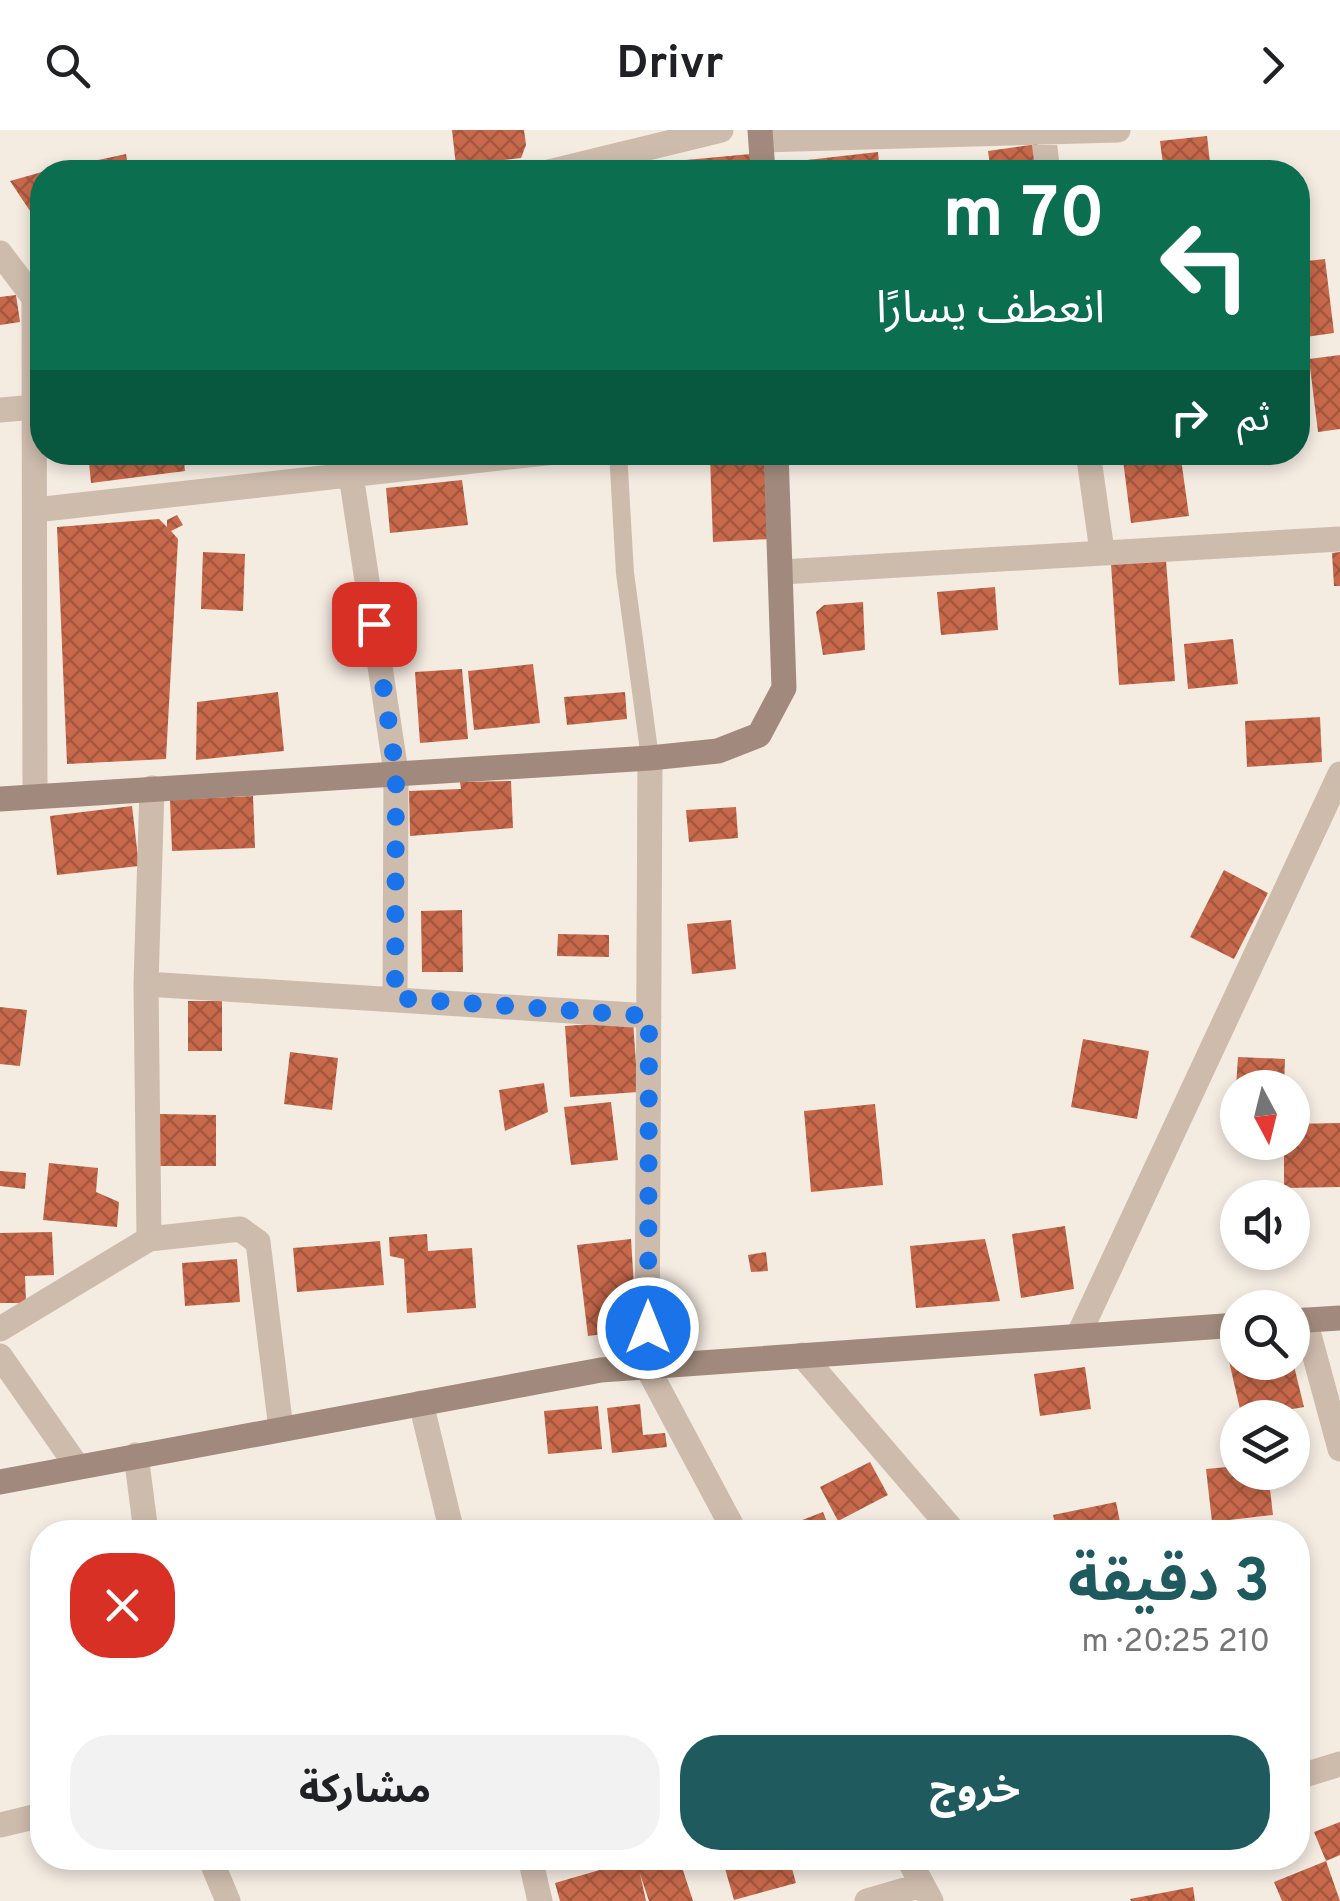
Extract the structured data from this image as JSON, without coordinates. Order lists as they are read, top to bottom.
{
  "north": "bottom",
  "page": {
    "header": "Drivr",
    "turn": ["70 m", "انعطف يسارًا"],
    "then": "ثم",
    "heading": ["3 دقيقة", "210 m · 20:25"],
    "buttons": ["خروج", "مشاركة"]
  }
}
